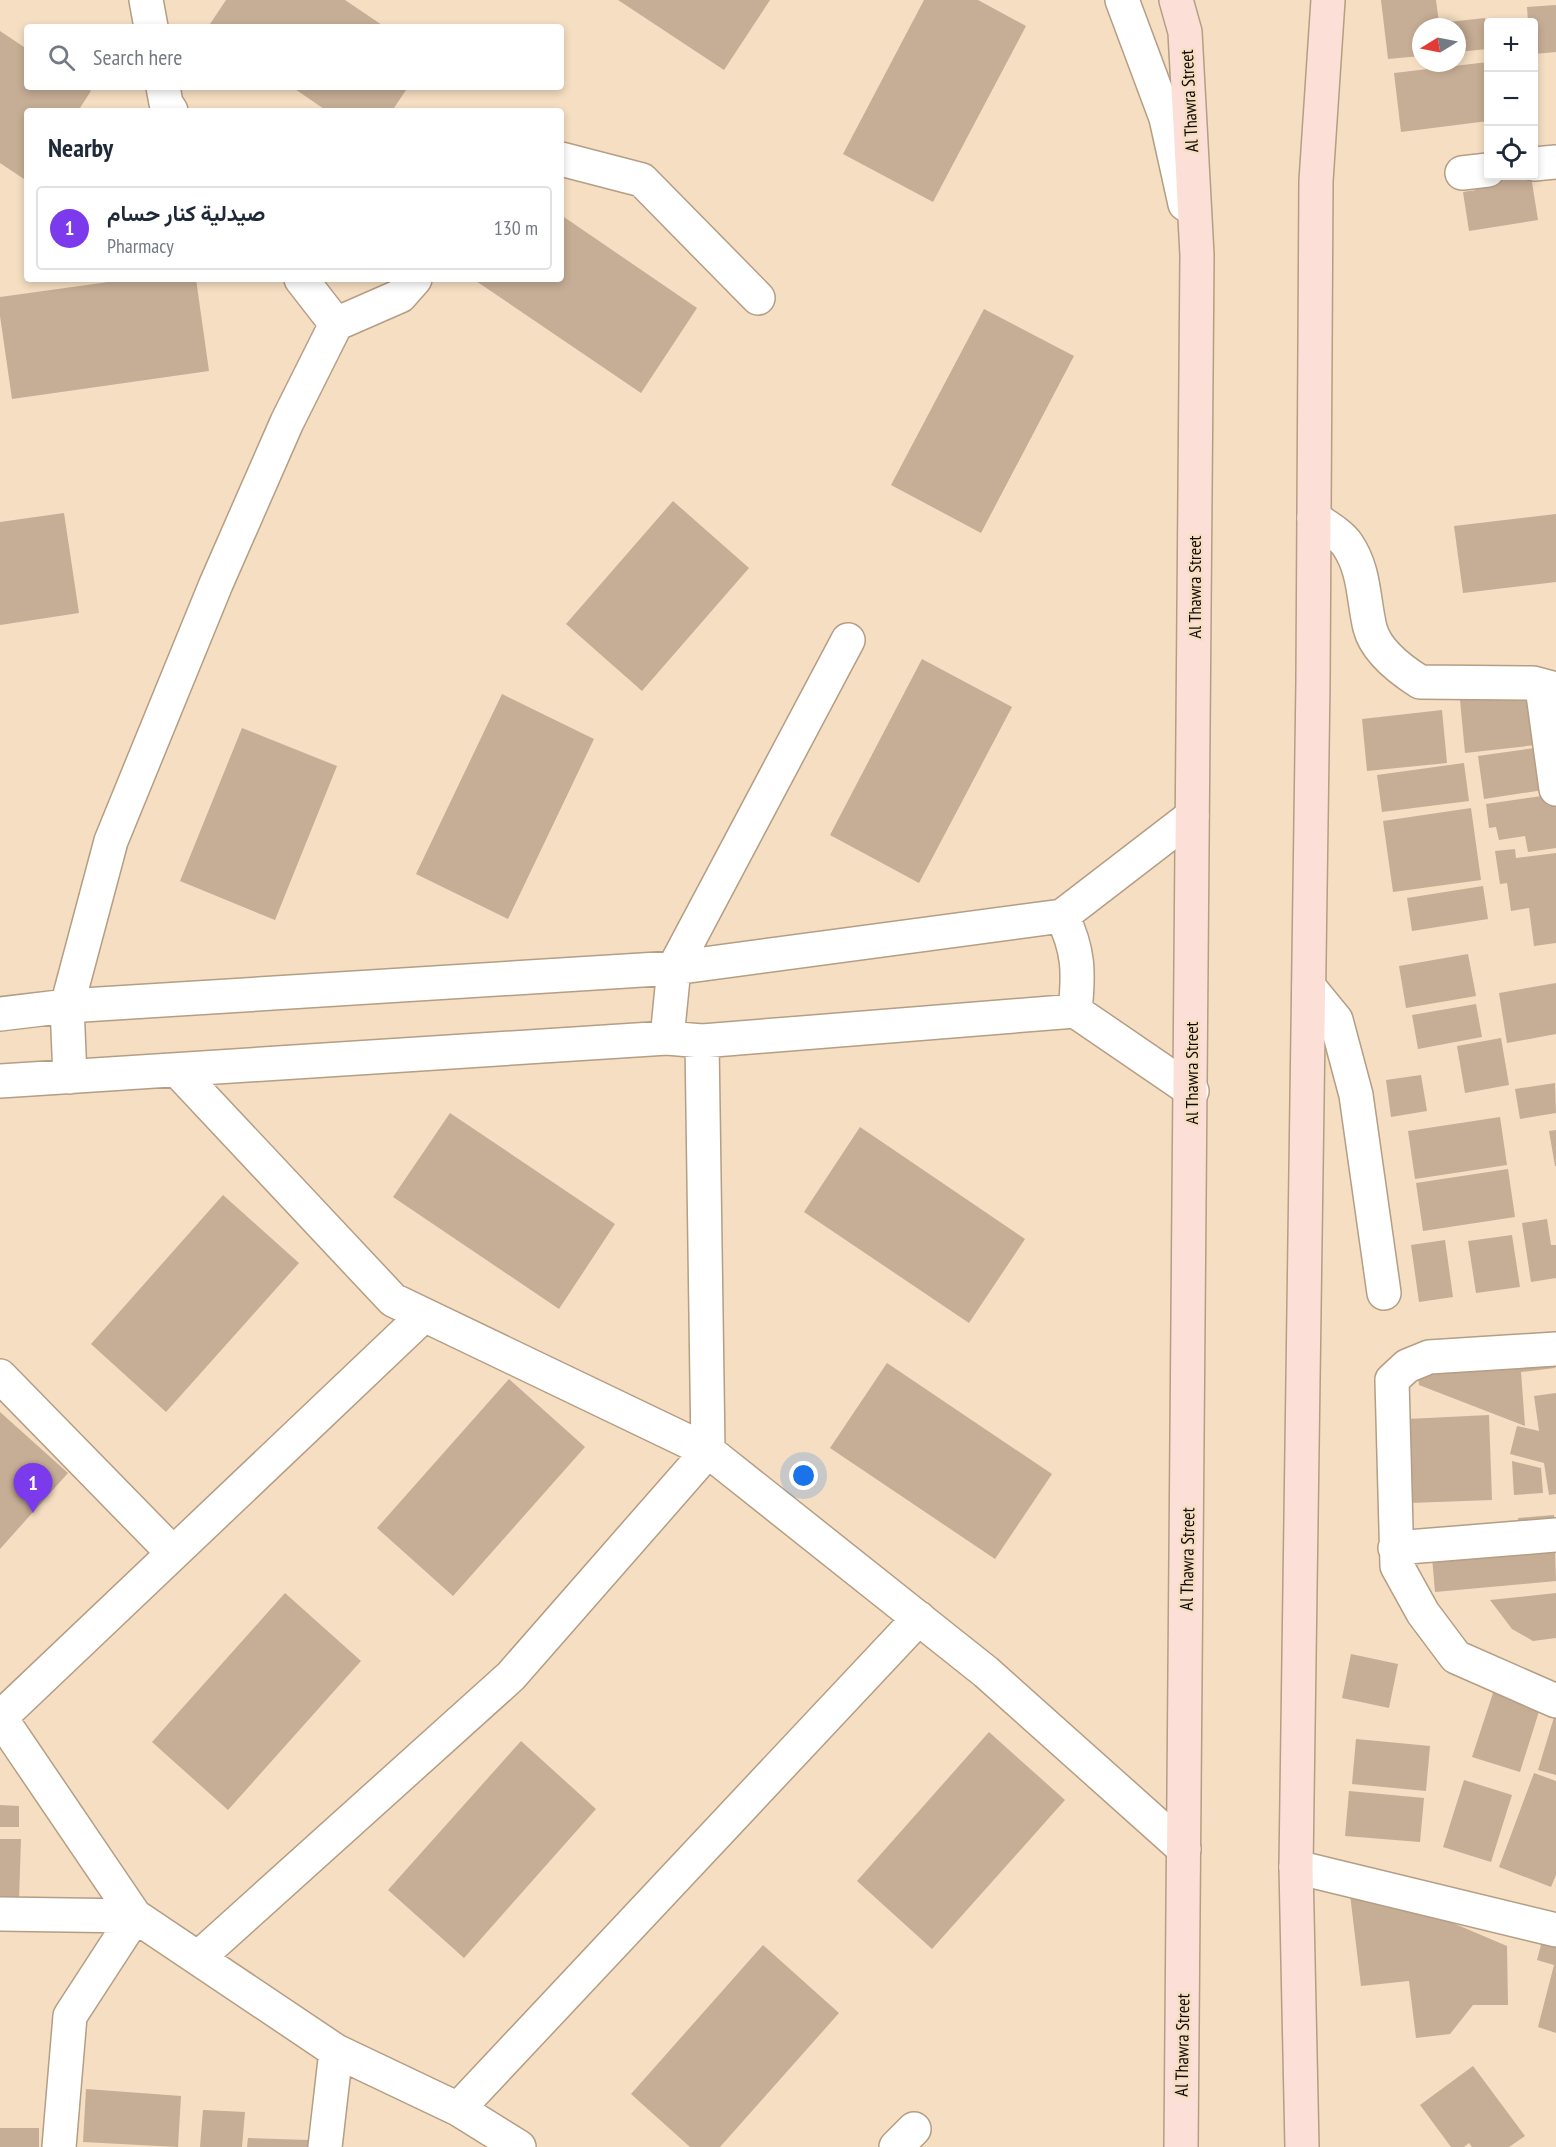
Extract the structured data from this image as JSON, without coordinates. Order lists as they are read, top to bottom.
{
  "streets": {
    "main road": ["Al Thawra Street"]
  },
  "north": "left",
  "page": {
    "map_buttons": ["+", "−"],
    "search": "Search here",
    "heading": "Nearby",
    "list": [
      {
        "mark": "1",
        "name": "صيدلية كنار حسام",
        "note": "Pharmacy",
        "value": "130 m"
      }
    ],
    "pins": "1"
  }
}
